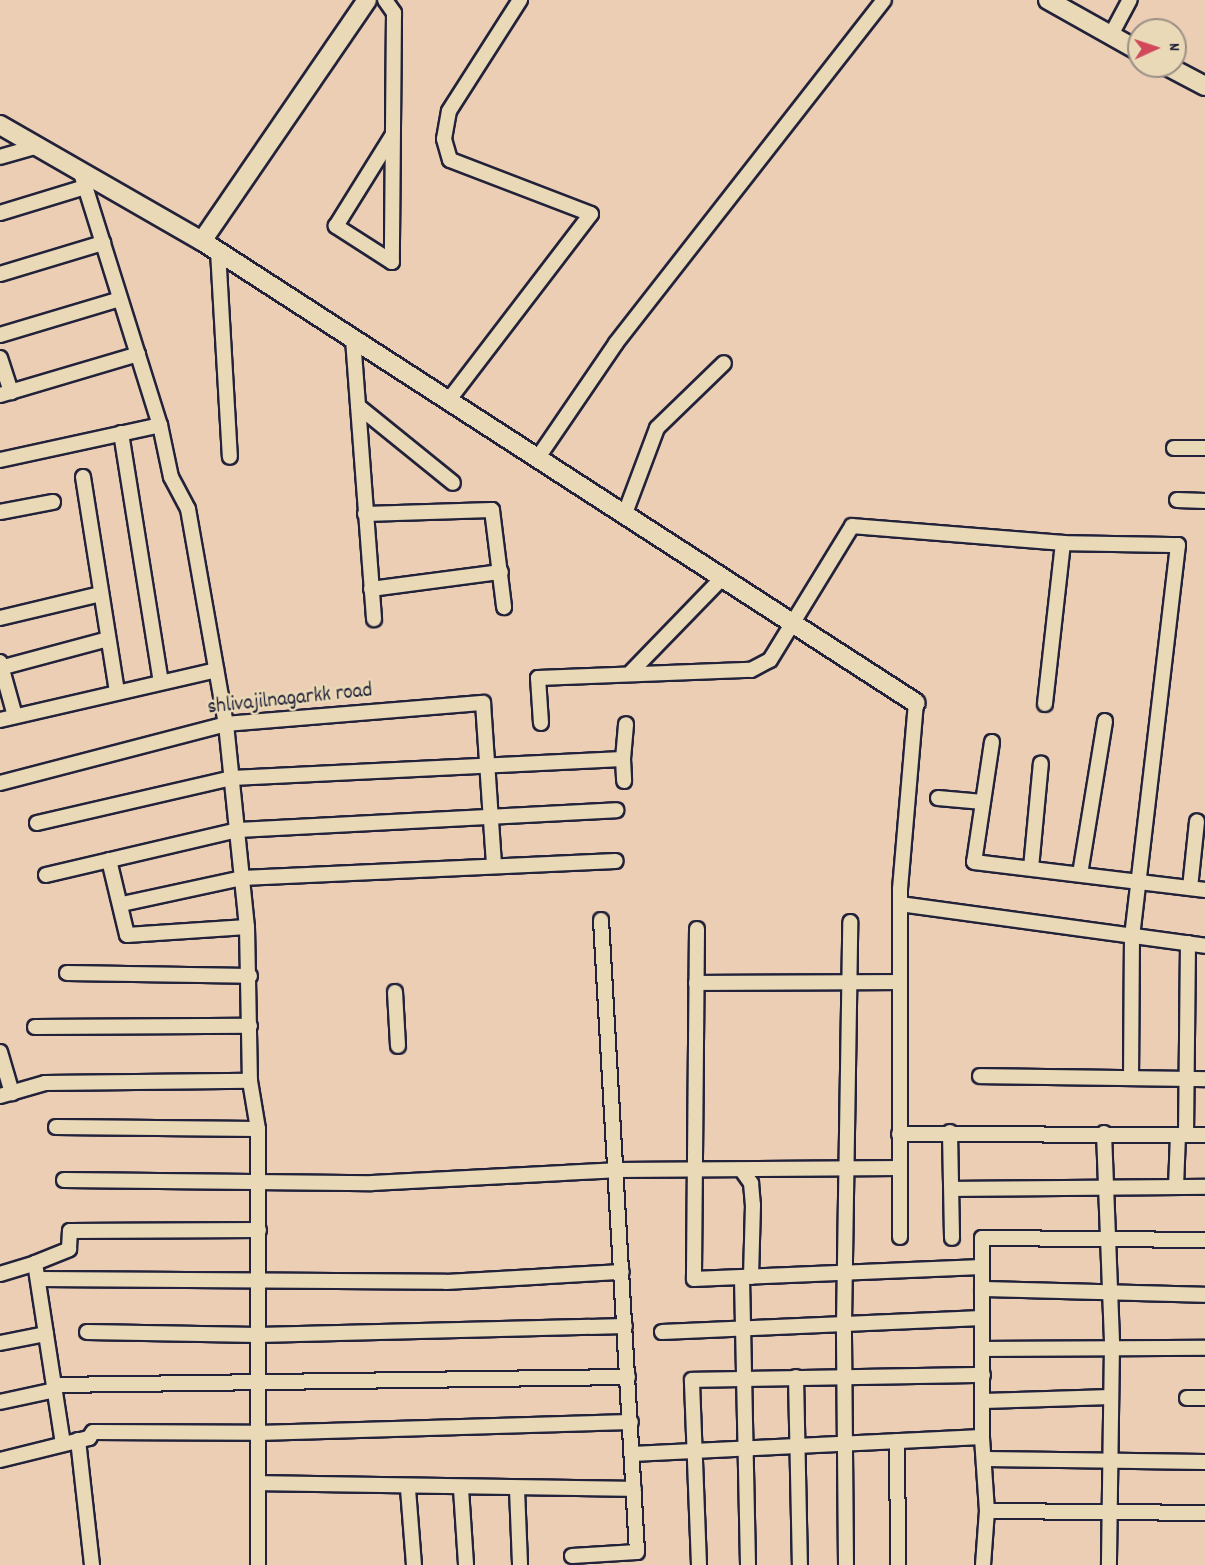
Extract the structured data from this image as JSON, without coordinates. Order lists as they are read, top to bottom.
{
  "streets": {
    "street": ["shlivajilnagarkk road"]
  },
  "north": "right"
}
